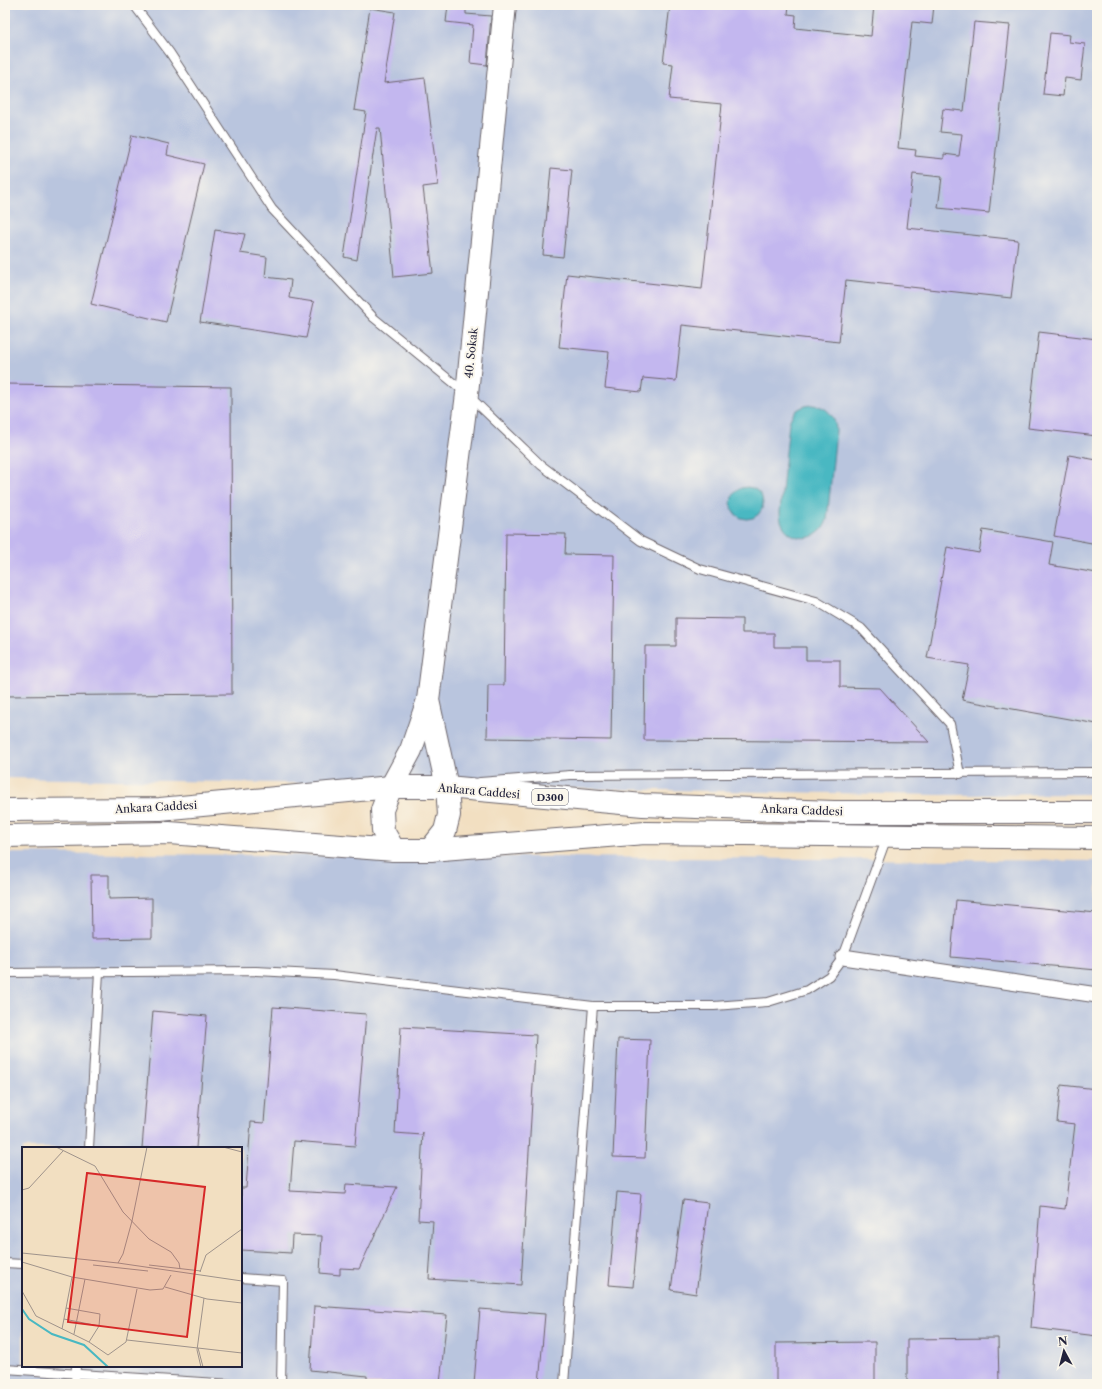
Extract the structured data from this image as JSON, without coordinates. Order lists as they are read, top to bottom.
{
  "streets": {
    "main road": ["40. Sokak", "Ankara Caddesi", "D300"]
  },
  "north": "top"
}
